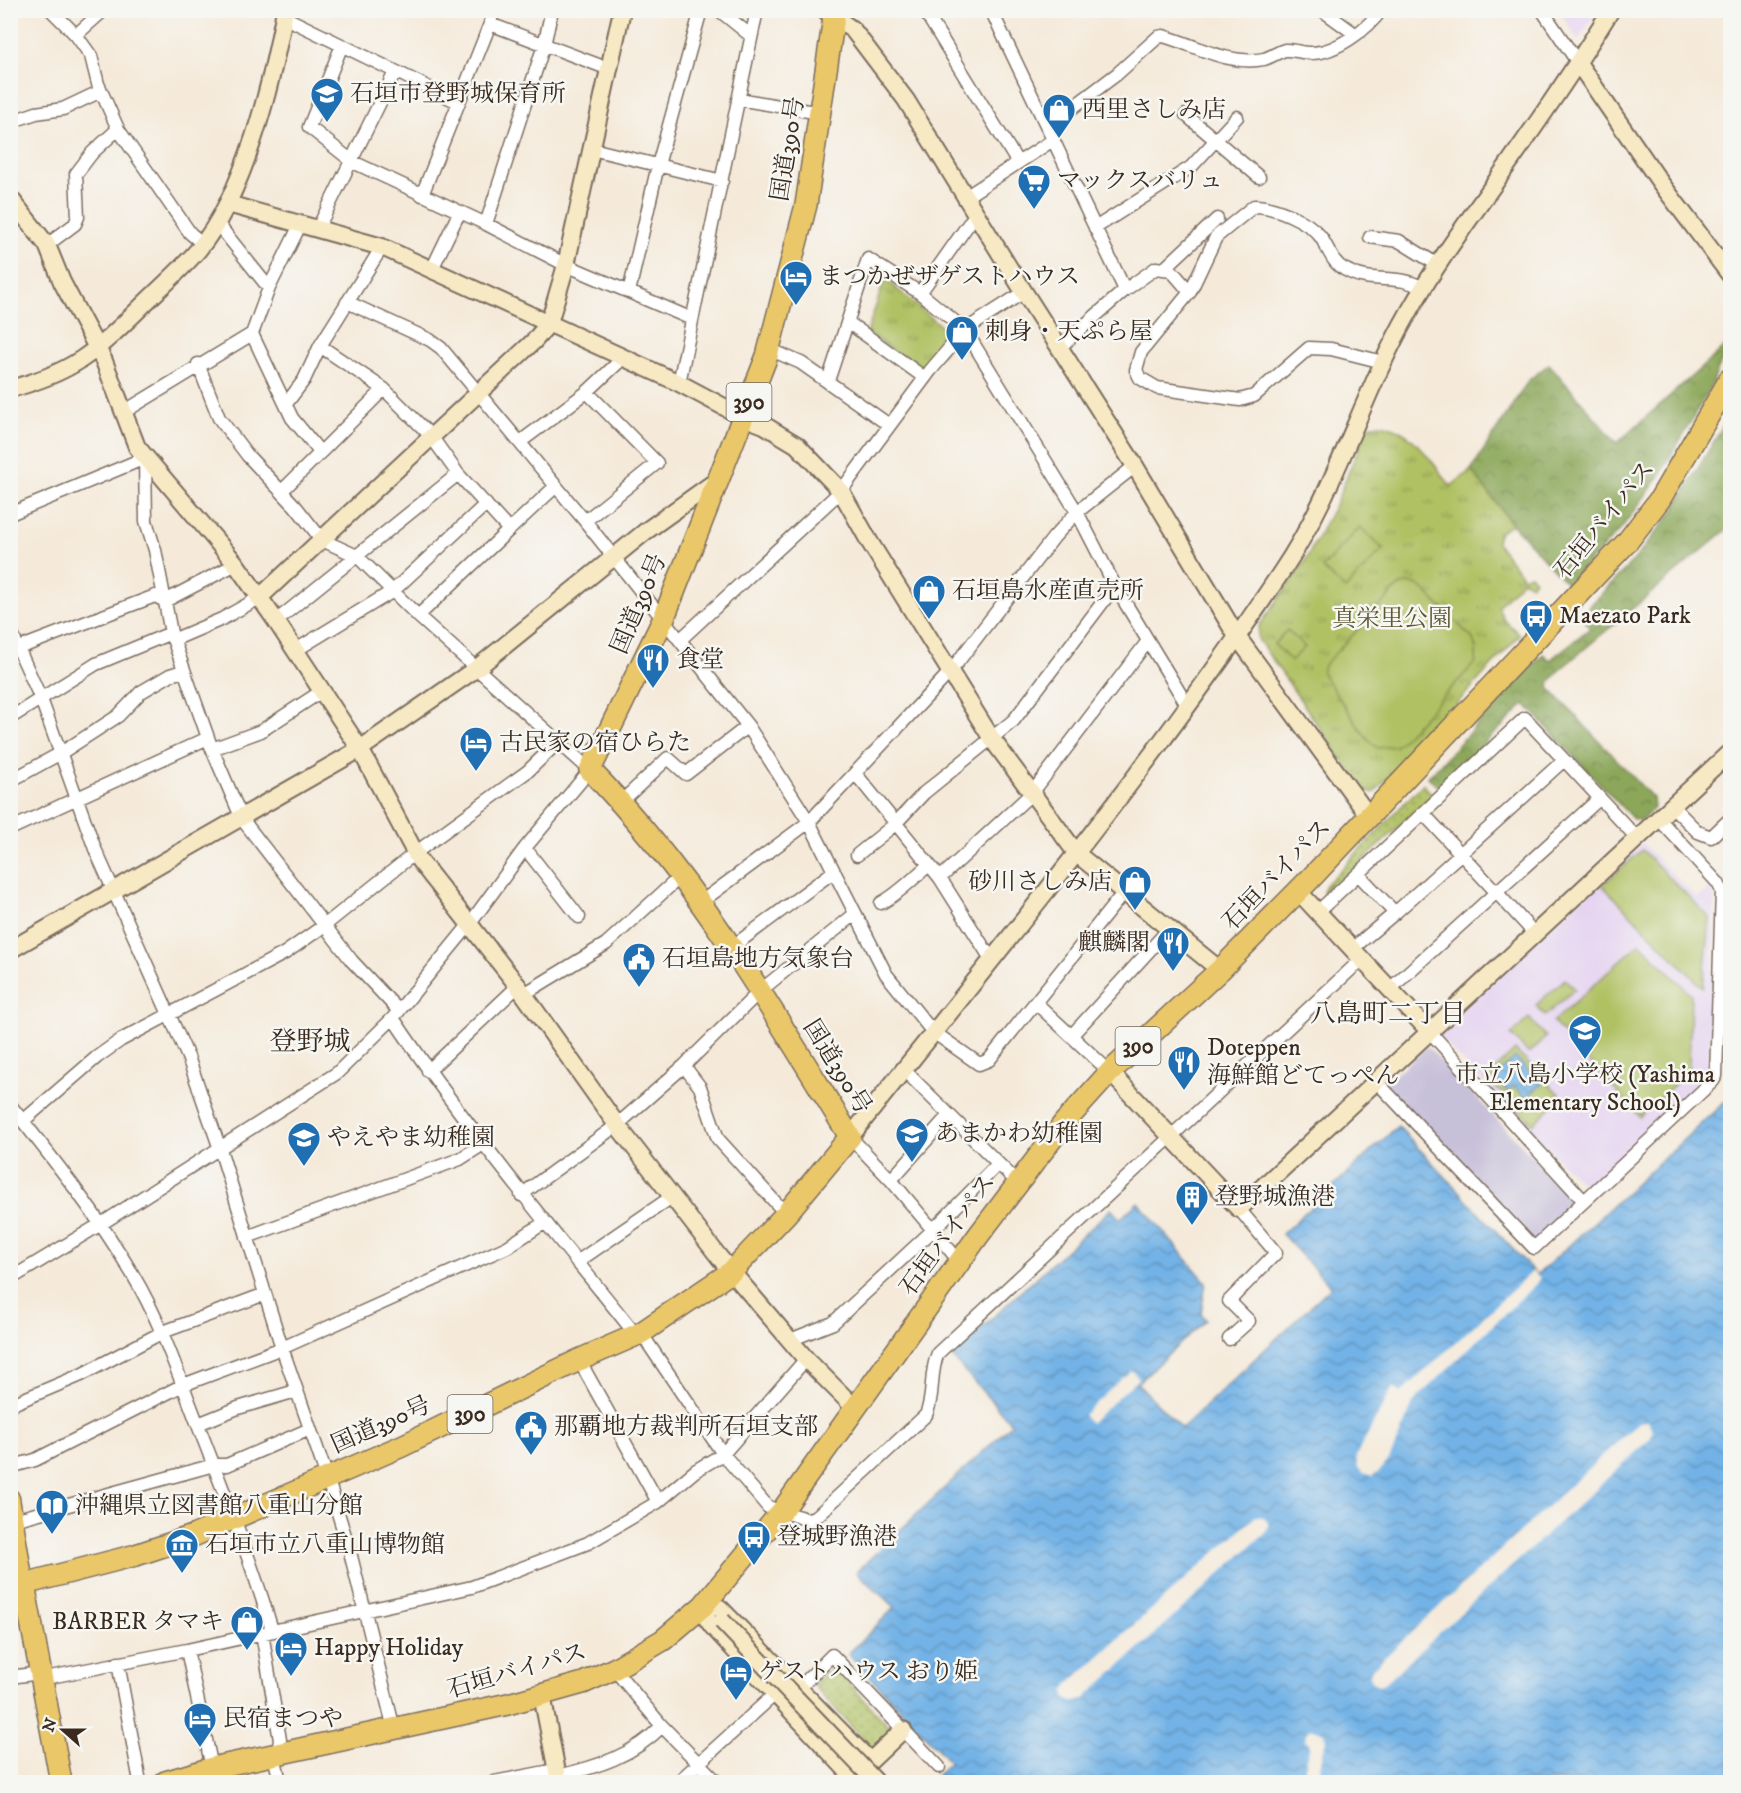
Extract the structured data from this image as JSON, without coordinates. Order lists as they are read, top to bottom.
{
  "streets": {
    "highway": ["国道390号", "390", "石垣バイパス"]
  },
  "districts": ["八島町二丁目", "登野城"],
  "parks": ["真栄里公園"],
  "places": {
    "school or university": [
      "石垣市登野城保育所",
      "市立八島小学校 (Yashima Elementary School)",
      "あまかわ幼稚園",
      "やえやま幼稚園"
    ],
    "shop": [
      "西里さしみ店",
      "刺身・天ぷら屋",
      "石垣島水産直売所",
      "砂川さしみ店",
      "BARBER タマキ"
    ],
    "supermarket": ["マックスバリュ"],
    "hotel": [
      "まつかぜザゲストハウス",
      "古民家の宿ひらた",
      "Happy Holiday",
      "ゲストハウス おり姫",
      "民宿まつや"
    ],
    "bus stop": ["Maezato Park", "登城野漁港"],
    "restaurant": ["食堂", "麒麟閣", "Doteppen 海鮮館どてっぺん"],
    "public building": ["石垣島地方気象台", "那覇地方裁判所石垣支部"],
    "building": ["登野城漁港"],
    "library": ["沖縄県立図書館八重山分館"],
    "museum": ["石垣市立八重山博物館"]
  },
  "north": "left"
}
